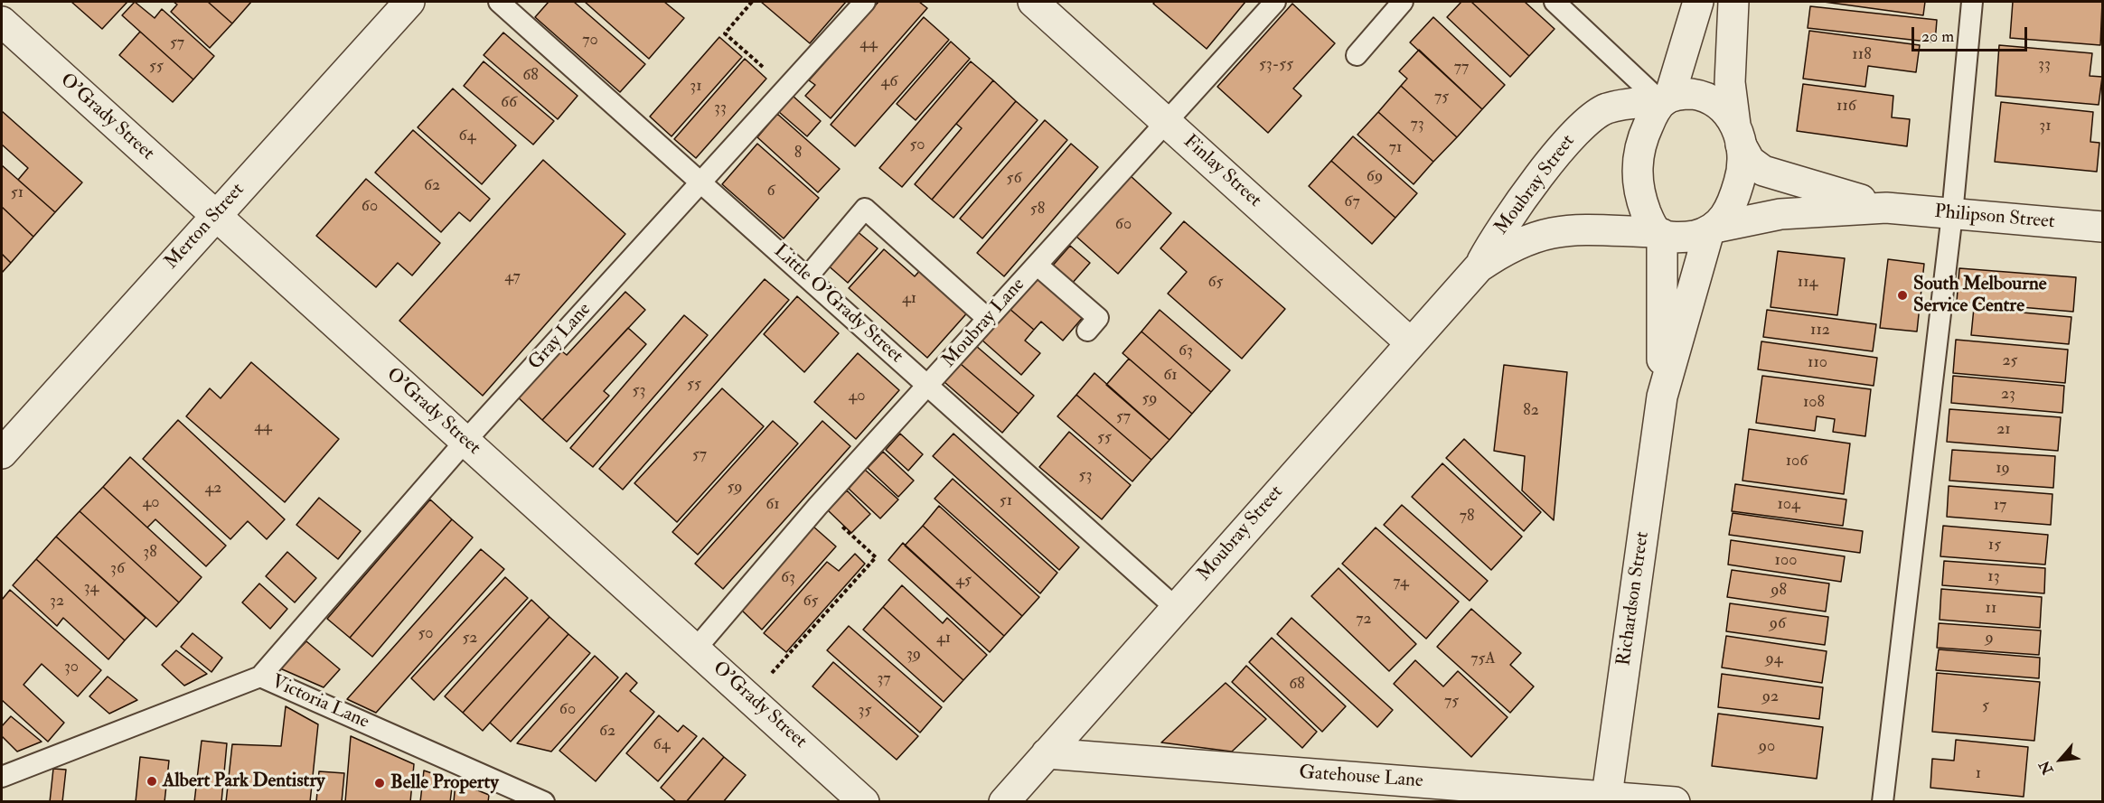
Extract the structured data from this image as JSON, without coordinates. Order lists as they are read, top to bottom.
{
  "streets": {
    "street": [
      "O'Grady Street",
      "Finlay Street",
      "Moubray Street",
      "Philipson Street",
      "Merton Street",
      "Richardson Street",
      "Gatehouse Lane"
    ],
    "lane": [
      "Little O'Grady Street",
      "Moubray Lane",
      "Gray Lane",
      "Victoria Lane"
    ]
  },
  "crossings": [
    ["O'Grady Street", "Merton Street"],
    ["O'Grady Street", "Moubray Lane"],
    ["O'Grady Street", "Gray Lane"],
    ["Finlay Street", "Moubray Street"],
    ["Finlay Street", "Moubray Lane"],
    ["Moubray Street", "Philipson Street"],
    ["Moubray Street", "Little O'Grady Street"],
    ["Moubray Street", "Richardson Street"],
    ["Moubray Street", "Gatehouse Lane"],
    ["Philipson Street", "Richardson Street"],
    ["Little O'Grady Street", "Moubray Lane"],
    ["Little O'Grady Street", "Gray Lane"],
    ["Gray Lane", "Victoria Lane"],
    ["Richardson Street", "Gatehouse Lane"]
  ],
  "places": ["South Melbourne Service Centre", "Albert Park Dentistry", "Belle Property"],
  "house_numbers": [
    "70",
    "57",
    "44",
    "118",
    "53-55",
    "33",
    "55",
    "77",
    "68",
    "46",
    "31",
    "75",
    "66",
    "116",
    "33",
    "73",
    "31",
    "64",
    "50",
    "71",
    "8",
    "69",
    "56",
    "62",
    "6",
    "51",
    "67",
    "60",
    "58",
    "60",
    "47",
    "65",
    "114",
    "41",
    "112",
    "63",
    "25",
    "110",
    "61",
    "55",
    "53",
    "23",
    "40",
    "59",
    "108",
    "82",
    "57",
    "44",
    "21",
    "55",
    "57",
    "106",
    "19",
    "53",
    "59",
    "42",
    "51",
    "40",
    "61",
    "104",
    "17",
    "78",
    "15",
    "38",
    "100",
    "36",
    "13",
    "63",
    "45",
    "74",
    "34",
    "98",
    "32",
    "65",
    "11",
    "72",
    "96",
    "50",
    "52",
    "41",
    "9",
    "39",
    "75A",
    "94",
    "30",
    "37",
    "68",
    "92",
    "75",
    "5",
    "60",
    "35",
    "62",
    "64",
    "90",
    "1"
  ],
  "scale_bar": "20 m",
  "north": "bottom left"
}
